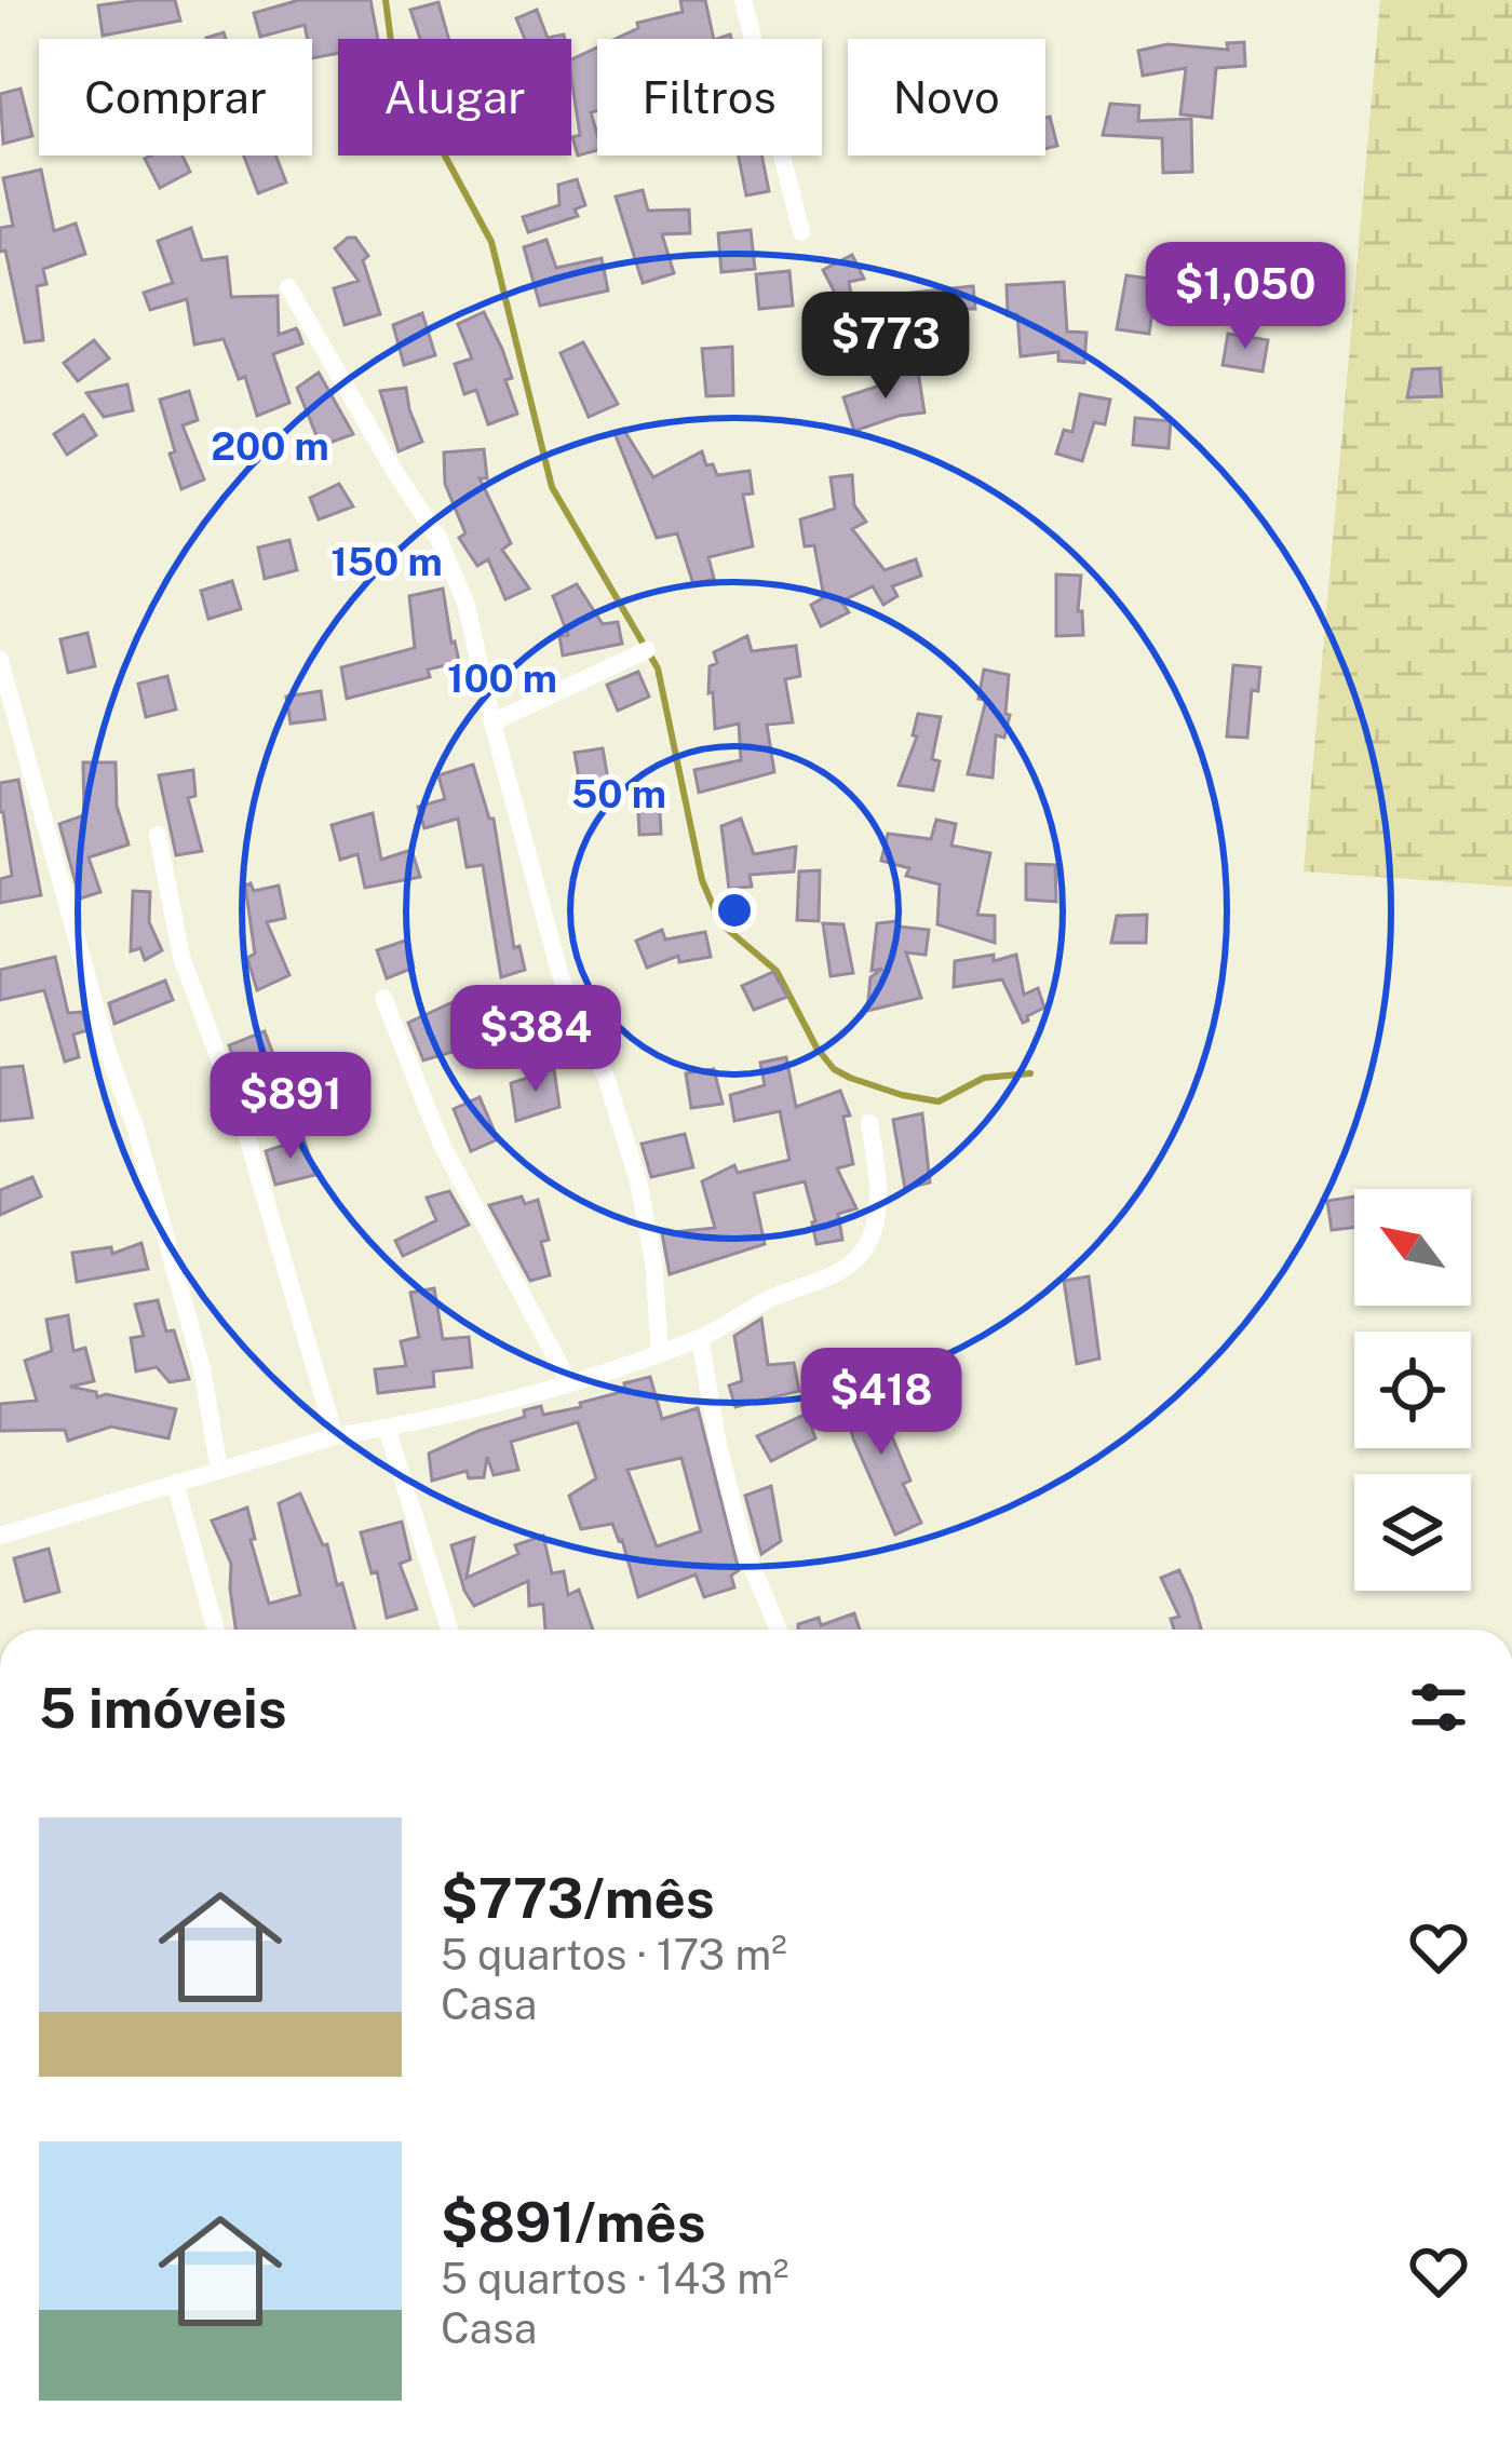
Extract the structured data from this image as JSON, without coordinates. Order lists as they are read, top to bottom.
{
  "north": "top left",
  "page": {
    "chip": [
      "Comprar",
      "Alugar",
      "Filtros",
      "Novo"
    ],
    "price": [
      "$1,050",
      "$773",
      "$384",
      "$891",
      "$418"
    ],
    "heading": "5 imóveis",
    "list": [
      {
        "name": "$773/mês",
        "note": "5 quartos · 173 m² · Casa"
      },
      {
        "name": "$891/mês",
        "note": "5 quartos · 143 m² · Casa"
      }
    ]
  },
  "rings": [
    "200 m",
    "150 m",
    "100 m",
    "50 m"
  ]
}
